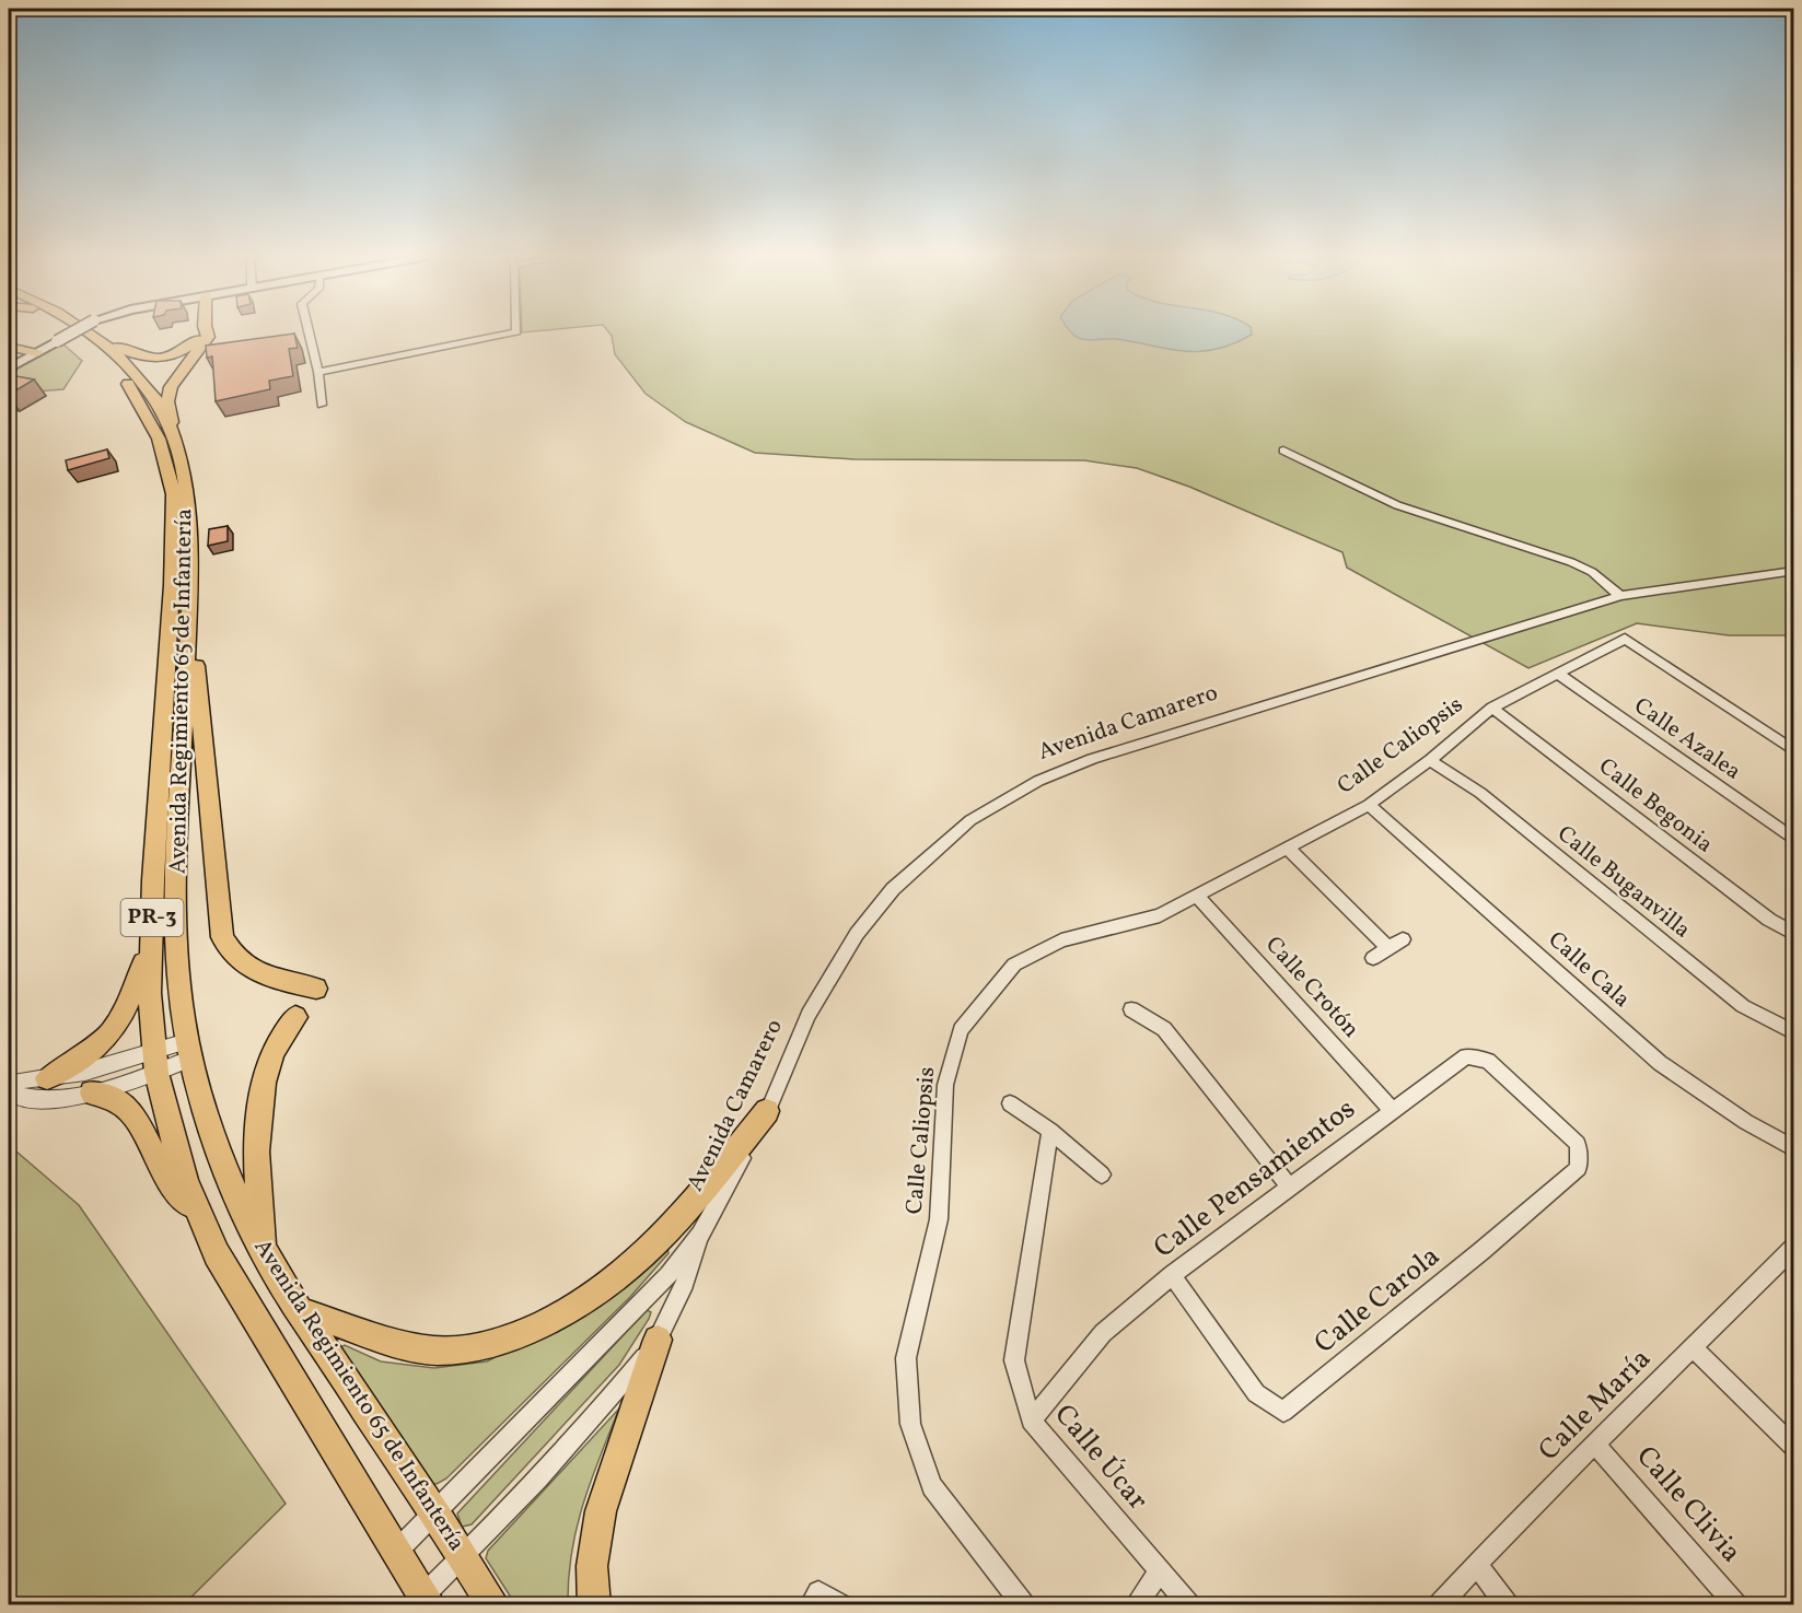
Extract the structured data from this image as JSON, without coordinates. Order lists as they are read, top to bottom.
{
  "streets": {
    "main road": ["Avenida Regimiento 65 de Infantería", "PR-3"],
    "street": [
      "Avenida Camarero",
      "Calle Azalea",
      "Calle Caliopsis",
      "Calle Begonia",
      "Calle Buganvilla",
      "Calle Cala",
      "Calle Crotón",
      "Calle Pensamientos",
      "Calle Carola",
      "Calle María",
      "Calle Úcar",
      "Calle Clivia"
    ]
  },
  "crossings": [
    ["Avenida Regimiento 65 de Infantería", "Avenida Camarero"],
    ["Calle Azalea", "Calle Caliopsis"],
    ["Calle Caliopsis", "Calle Begonia"],
    ["Calle Caliopsis", "Calle Buganvilla"],
    ["Calle Caliopsis", "Calle Cala"],
    ["Calle Caliopsis", "Calle Crotón"],
    ["Calle Crotón", "Calle Pensamientos"],
    ["Calle Pensamientos", "Calle Carola"],
    ["Calle Pensamientos", "Calle Úcar"],
    ["Calle María", "Calle Clivia"]
  ]
}
